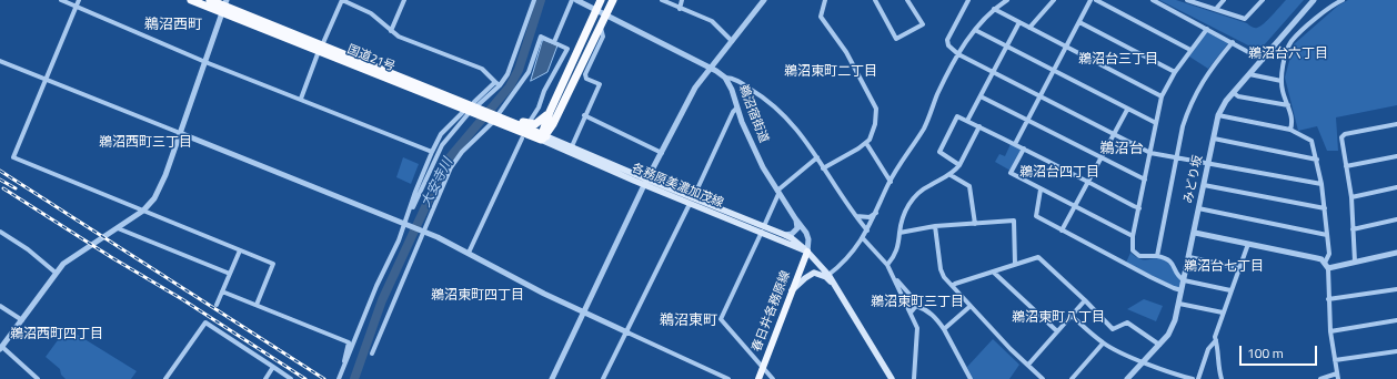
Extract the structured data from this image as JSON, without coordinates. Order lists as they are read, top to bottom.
{
  "streets": {
    "highway": ["国道21号"],
    "main road": ["各務原美濃加茂線", "春日井各務原線"],
    "street": ["鵜沼宿街道", "みどり坂"]
  },
  "crossings": [
    ["国道21号", "各務原美濃加茂線"],
    ["鵜沼宿街道", "各務原美濃加茂線"],
    ["鵜沼宿街道", "春日井各務原線"],
    ["各務原美濃加茂線", "春日井各務原線"]
  ],
  "districts": [
    "鵜沼西町",
    "鵜沼台六丁目",
    "鵜沼台三丁目",
    "鵜沼東町二丁目",
    "鵜沼西町三丁目",
    "鵜沼台",
    "鵜沼台四丁目",
    "鵜沼台七丁目",
    "鵜沼東町四丁目",
    "鵜沼東町三丁目",
    "鵜沼東町八丁目",
    "鵜沼東町",
    "鵜沼西町四丁目"
  ],
  "water": ["大安寺川"],
  "scale_bar": "100 m"
}
